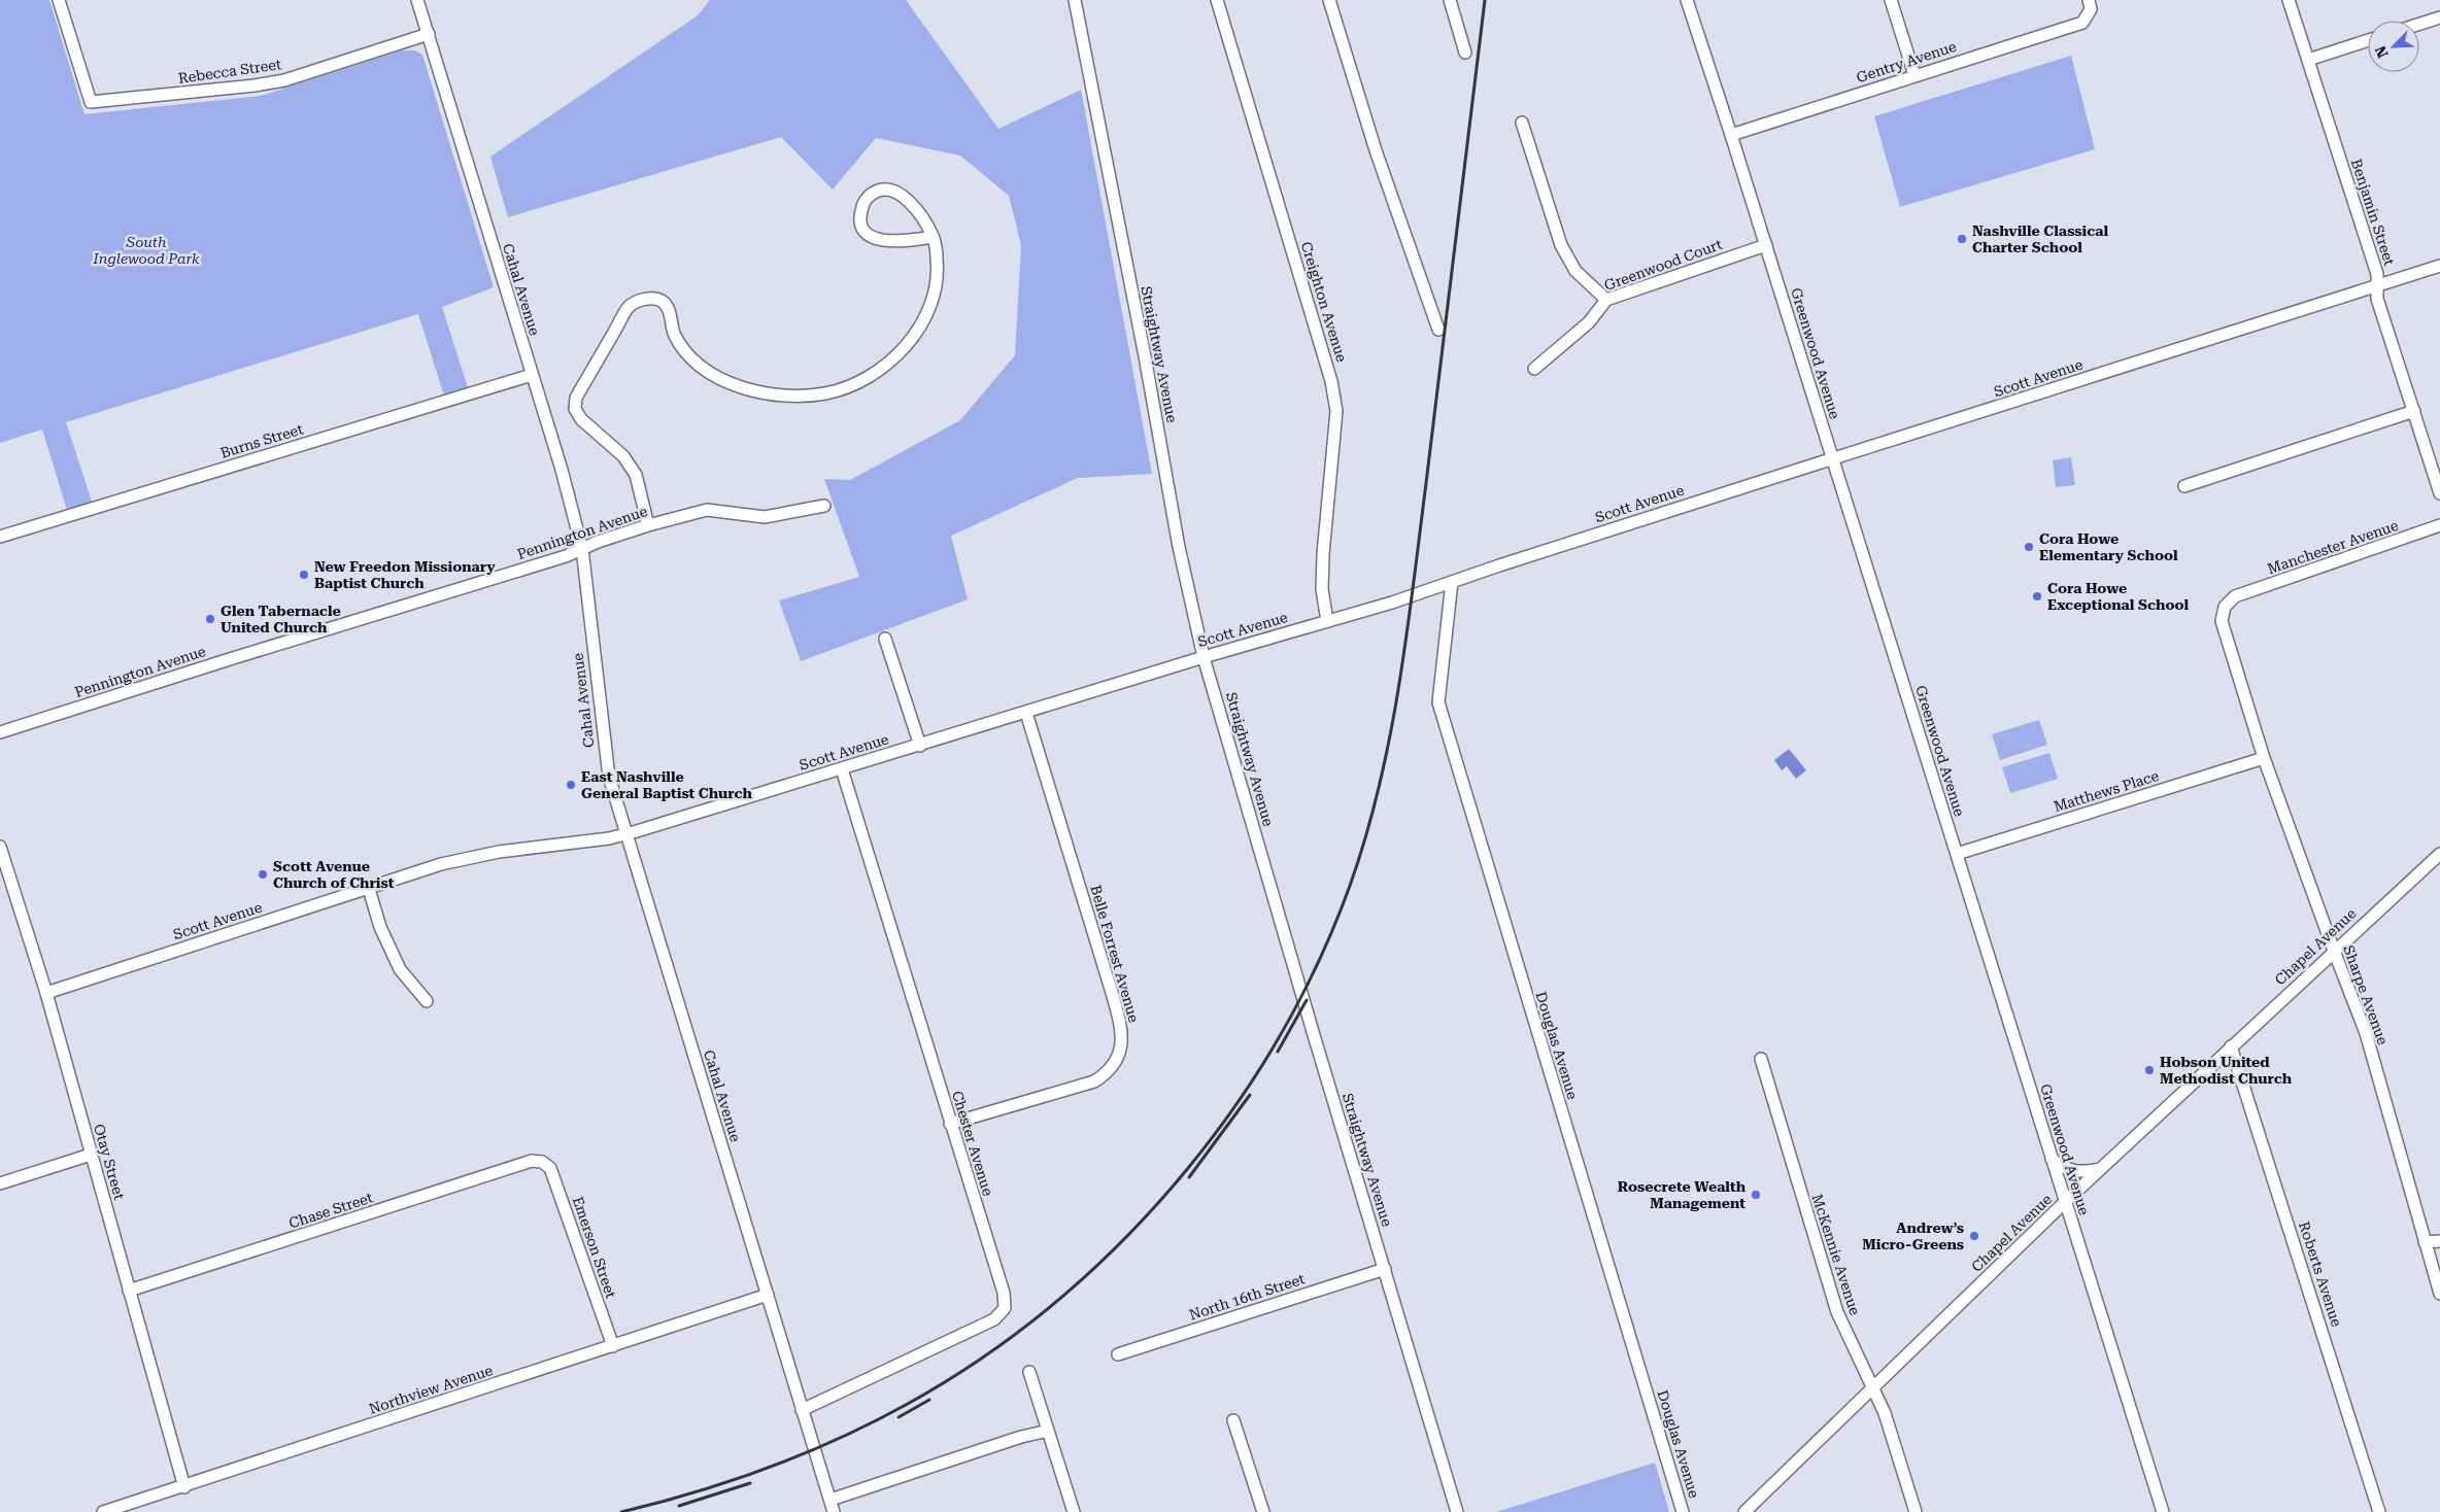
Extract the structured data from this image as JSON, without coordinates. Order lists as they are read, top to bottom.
{
  "streets": {
    "street": [
      "Gentry Avenue",
      "Rebecca Street",
      "Benjamin Street",
      "Greenwood Court",
      "Cahal Avenue",
      "Creighton Avenue",
      "Greenwood Avenue",
      "Straightway Avenue",
      "Scott Avenue",
      "Burns Street",
      "Pennington Avenue",
      "Manchester Avenue",
      "Matthews Place",
      "Chapel Avenue",
      "Belle Forrest Avenue",
      "Sharpe Avenue",
      "Douglas Avenue",
      "Chester Avenue",
      "Otay Street",
      "Chase Street",
      "Emerson Street",
      "McKennie Avenue",
      "Roberts Avenue",
      "North 16th Street",
      "Northview Avenue"
    ]
  },
  "crossings": [
    ["Gentry Avenue", "Greenwood Avenue"],
    ["Rebecca Street", "Cahal Avenue"],
    ["Benjamin Street", "Scott Avenue"],
    ["Greenwood Court", "Greenwood Avenue"],
    ["Cahal Avenue", "Scott Avenue"],
    ["Cahal Avenue", "Burns Street"],
    ["Cahal Avenue", "Pennington Avenue"],
    ["Cahal Avenue", "Chester Avenue"],
    ["Cahal Avenue", "Northview Avenue"],
    ["Creighton Avenue", "Scott Avenue"],
    ["Greenwood Avenue", "Scott Avenue"],
    ["Greenwood Avenue", "Matthews Place"],
    ["Greenwood Avenue", "Chapel Avenue"],
    ["Straightway Avenue", "Scott Avenue"],
    ["Straightway Avenue", "North 16th Street"],
    ["Scott Avenue", "Belle Forrest Avenue"],
    ["Scott Avenue", "Douglas Avenue"],
    ["Scott Avenue", "Chester Avenue"],
    ["Scott Avenue", "Otay Street"],
    ["Manchester Avenue", "Sharpe Avenue"],
    ["Matthews Place", "Sharpe Avenue"],
    ["Chapel Avenue", "Sharpe Avenue"],
    ["Chapel Avenue", "McKennie Avenue"],
    ["Chapel Avenue", "Roberts Avenue"],
    ["Belle Forrest Avenue", "Chester Avenue"],
    ["Otay Street", "Chase Street"],
    ["Otay Street", "Northview Avenue"],
    ["Chase Street", "Emerson Street"],
    ["Emerson Street", "Northview Avenue"]
  ],
  "parks": ["South Inglewood Park"],
  "places": [
    "Nashville Classical Charter School",
    "Cora Howe Elementary School",
    "New Freedon Missionary Baptist Church",
    "Cora Howe Exceptional School",
    "Glen Tabernacle United Church",
    "East Nashville General Baptist Church",
    "Scott Avenue Church of Christ",
    "Hobson United Methodist Church",
    "Rosecrete Wealth Management",
    "Andrew’s Micro-Greens"
  ],
  "north": "bottom left"
}
